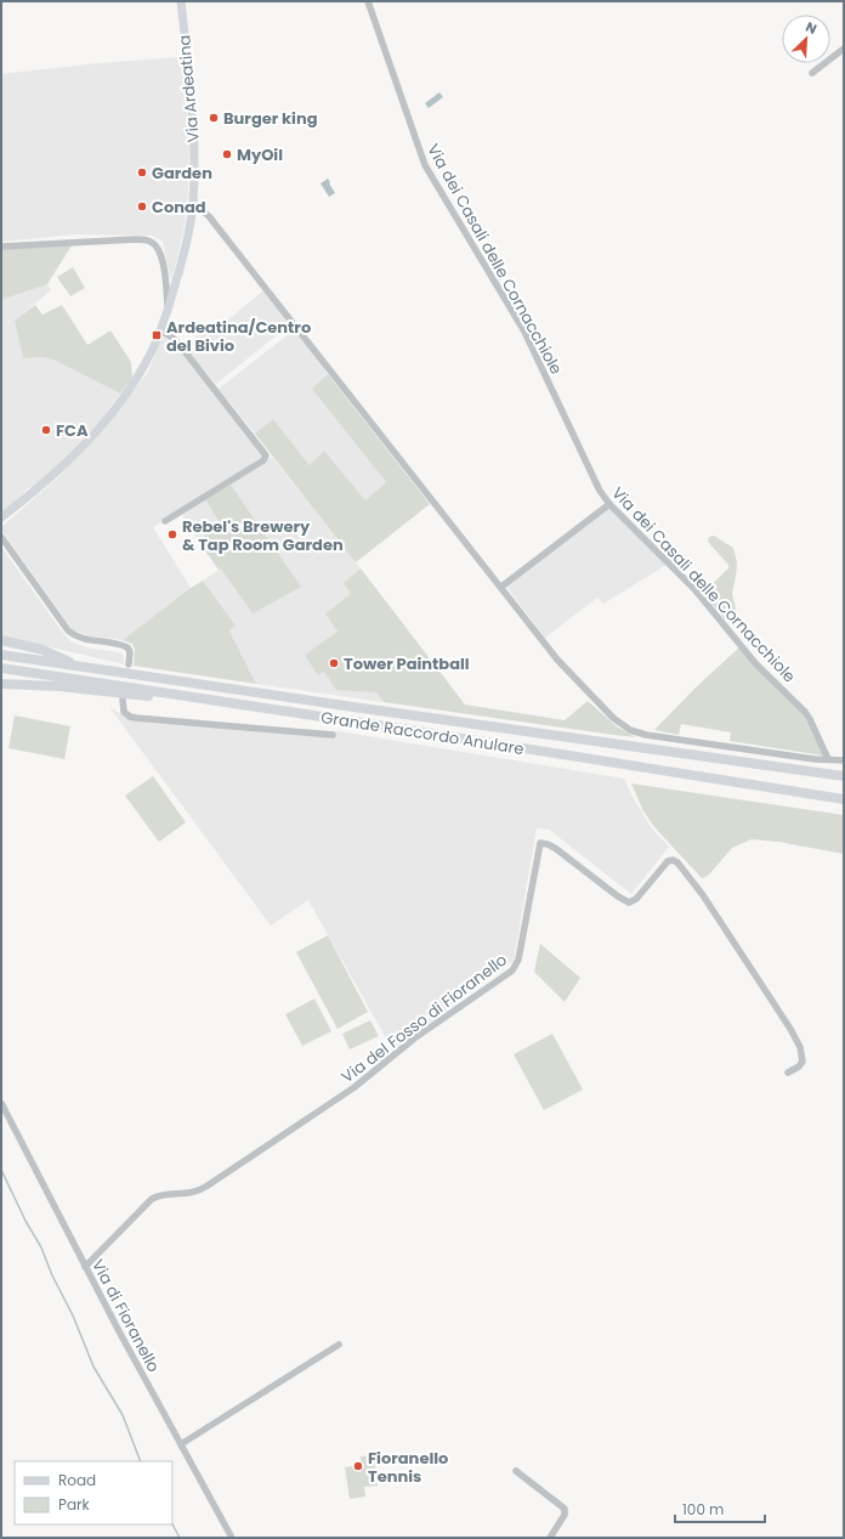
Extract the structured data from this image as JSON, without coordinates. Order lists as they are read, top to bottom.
{
  "streets": {
    "highway": ["Grande Raccordo Anulare"],
    "main road": ["Via Ardeatina"],
    "street": ["Via dei Casali delle Cornacchiole", "Via del Fosso di Fioranello", "Via di Fioranello"]
  },
  "crossings": [
    ["Via del Fosso di Fioranello", "Via di Fioranello"]
  ],
  "places": {
    "other": [
      "Burger king",
      "MyOil",
      "Garden",
      "Conad",
      "FCA",
      "Rebel's Brewery & Tap Room Garden",
      "Tower Paintball",
      "Fioranello Tennis"
    ],
    "transit": ["Ardeatina/Centro del Bivio"]
  },
  "legend": ["Road", "Park"],
  "scale_bar": "100 m",
  "north": "top right"
}
